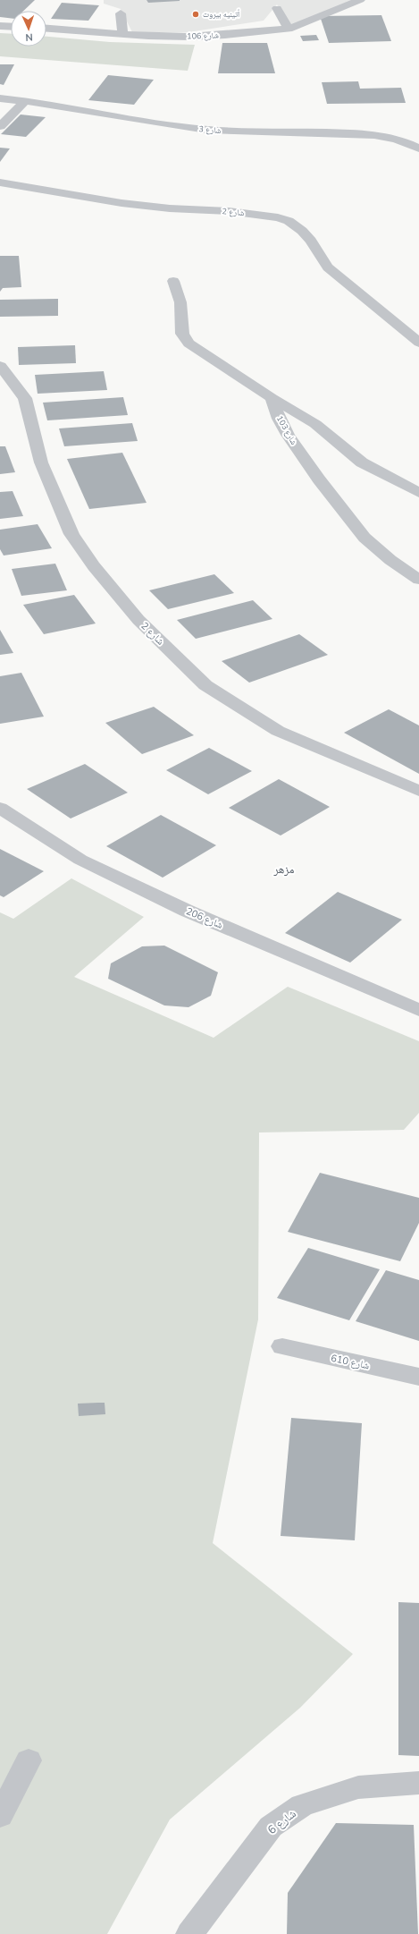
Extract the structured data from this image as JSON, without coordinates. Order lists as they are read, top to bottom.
{
  "streets": {
    "street": [
      "شارع 106",
      "شارع 3",
      "شارع 2",
      "شارع 103",
      "شارع 206",
      "شارع 610",
      "شارع 6"
    ]
  },
  "districts": ["مزهر"],
  "places": ["أتينيه بيروت"],
  "north": "bottom"
}
